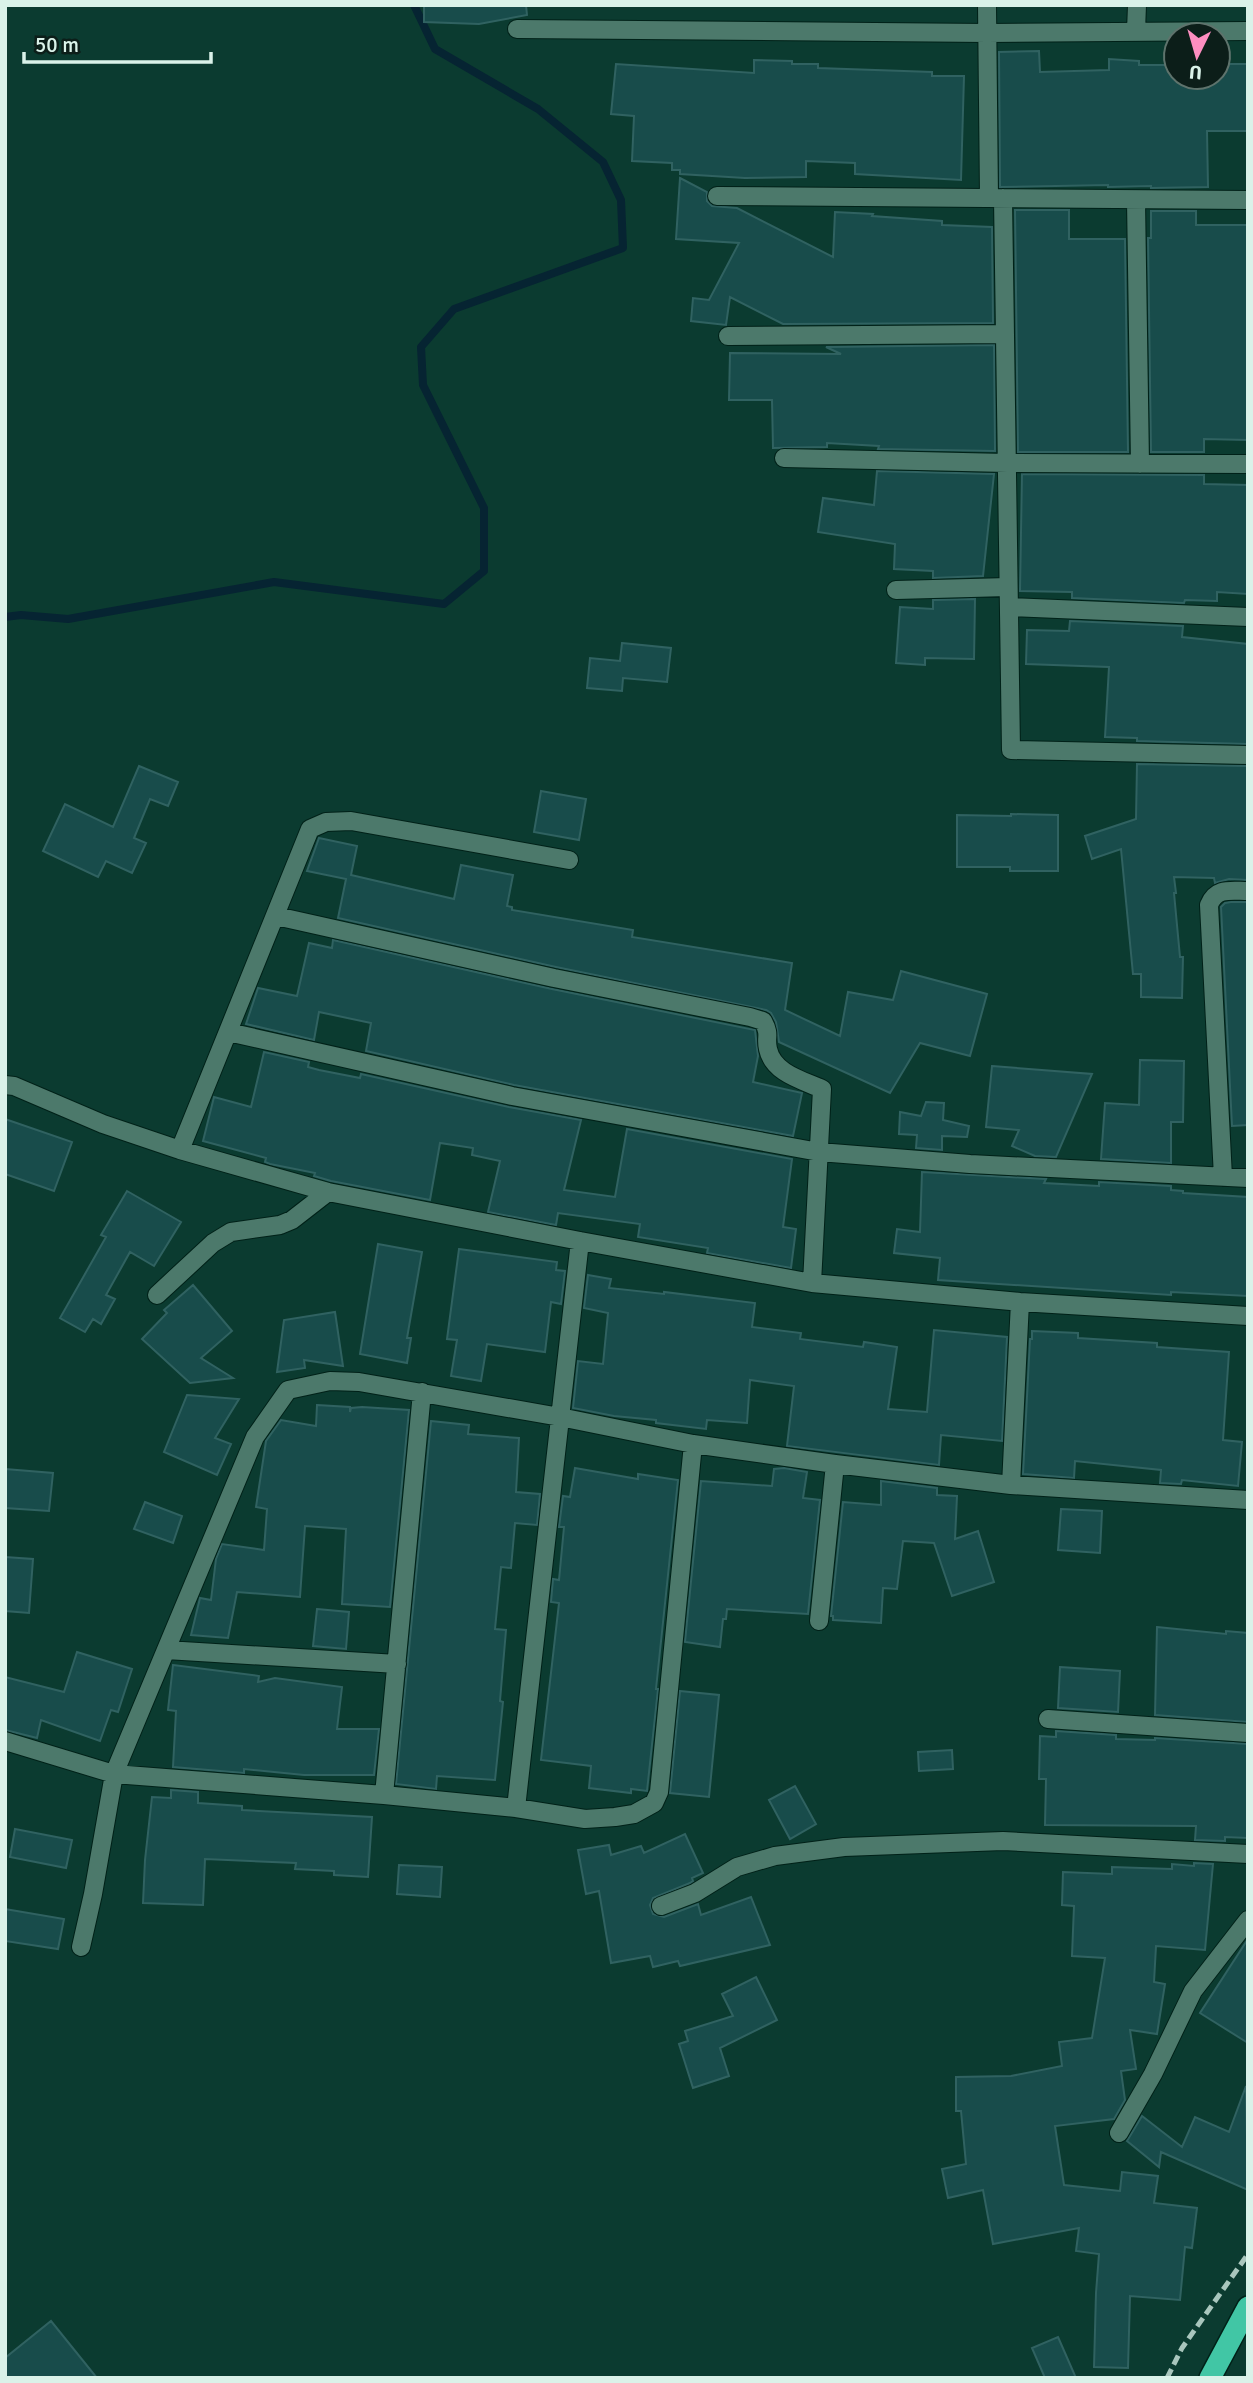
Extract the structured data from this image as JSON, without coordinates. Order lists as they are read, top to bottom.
{
  "scale_bar": "50 m",
  "north": "bottom"
}
